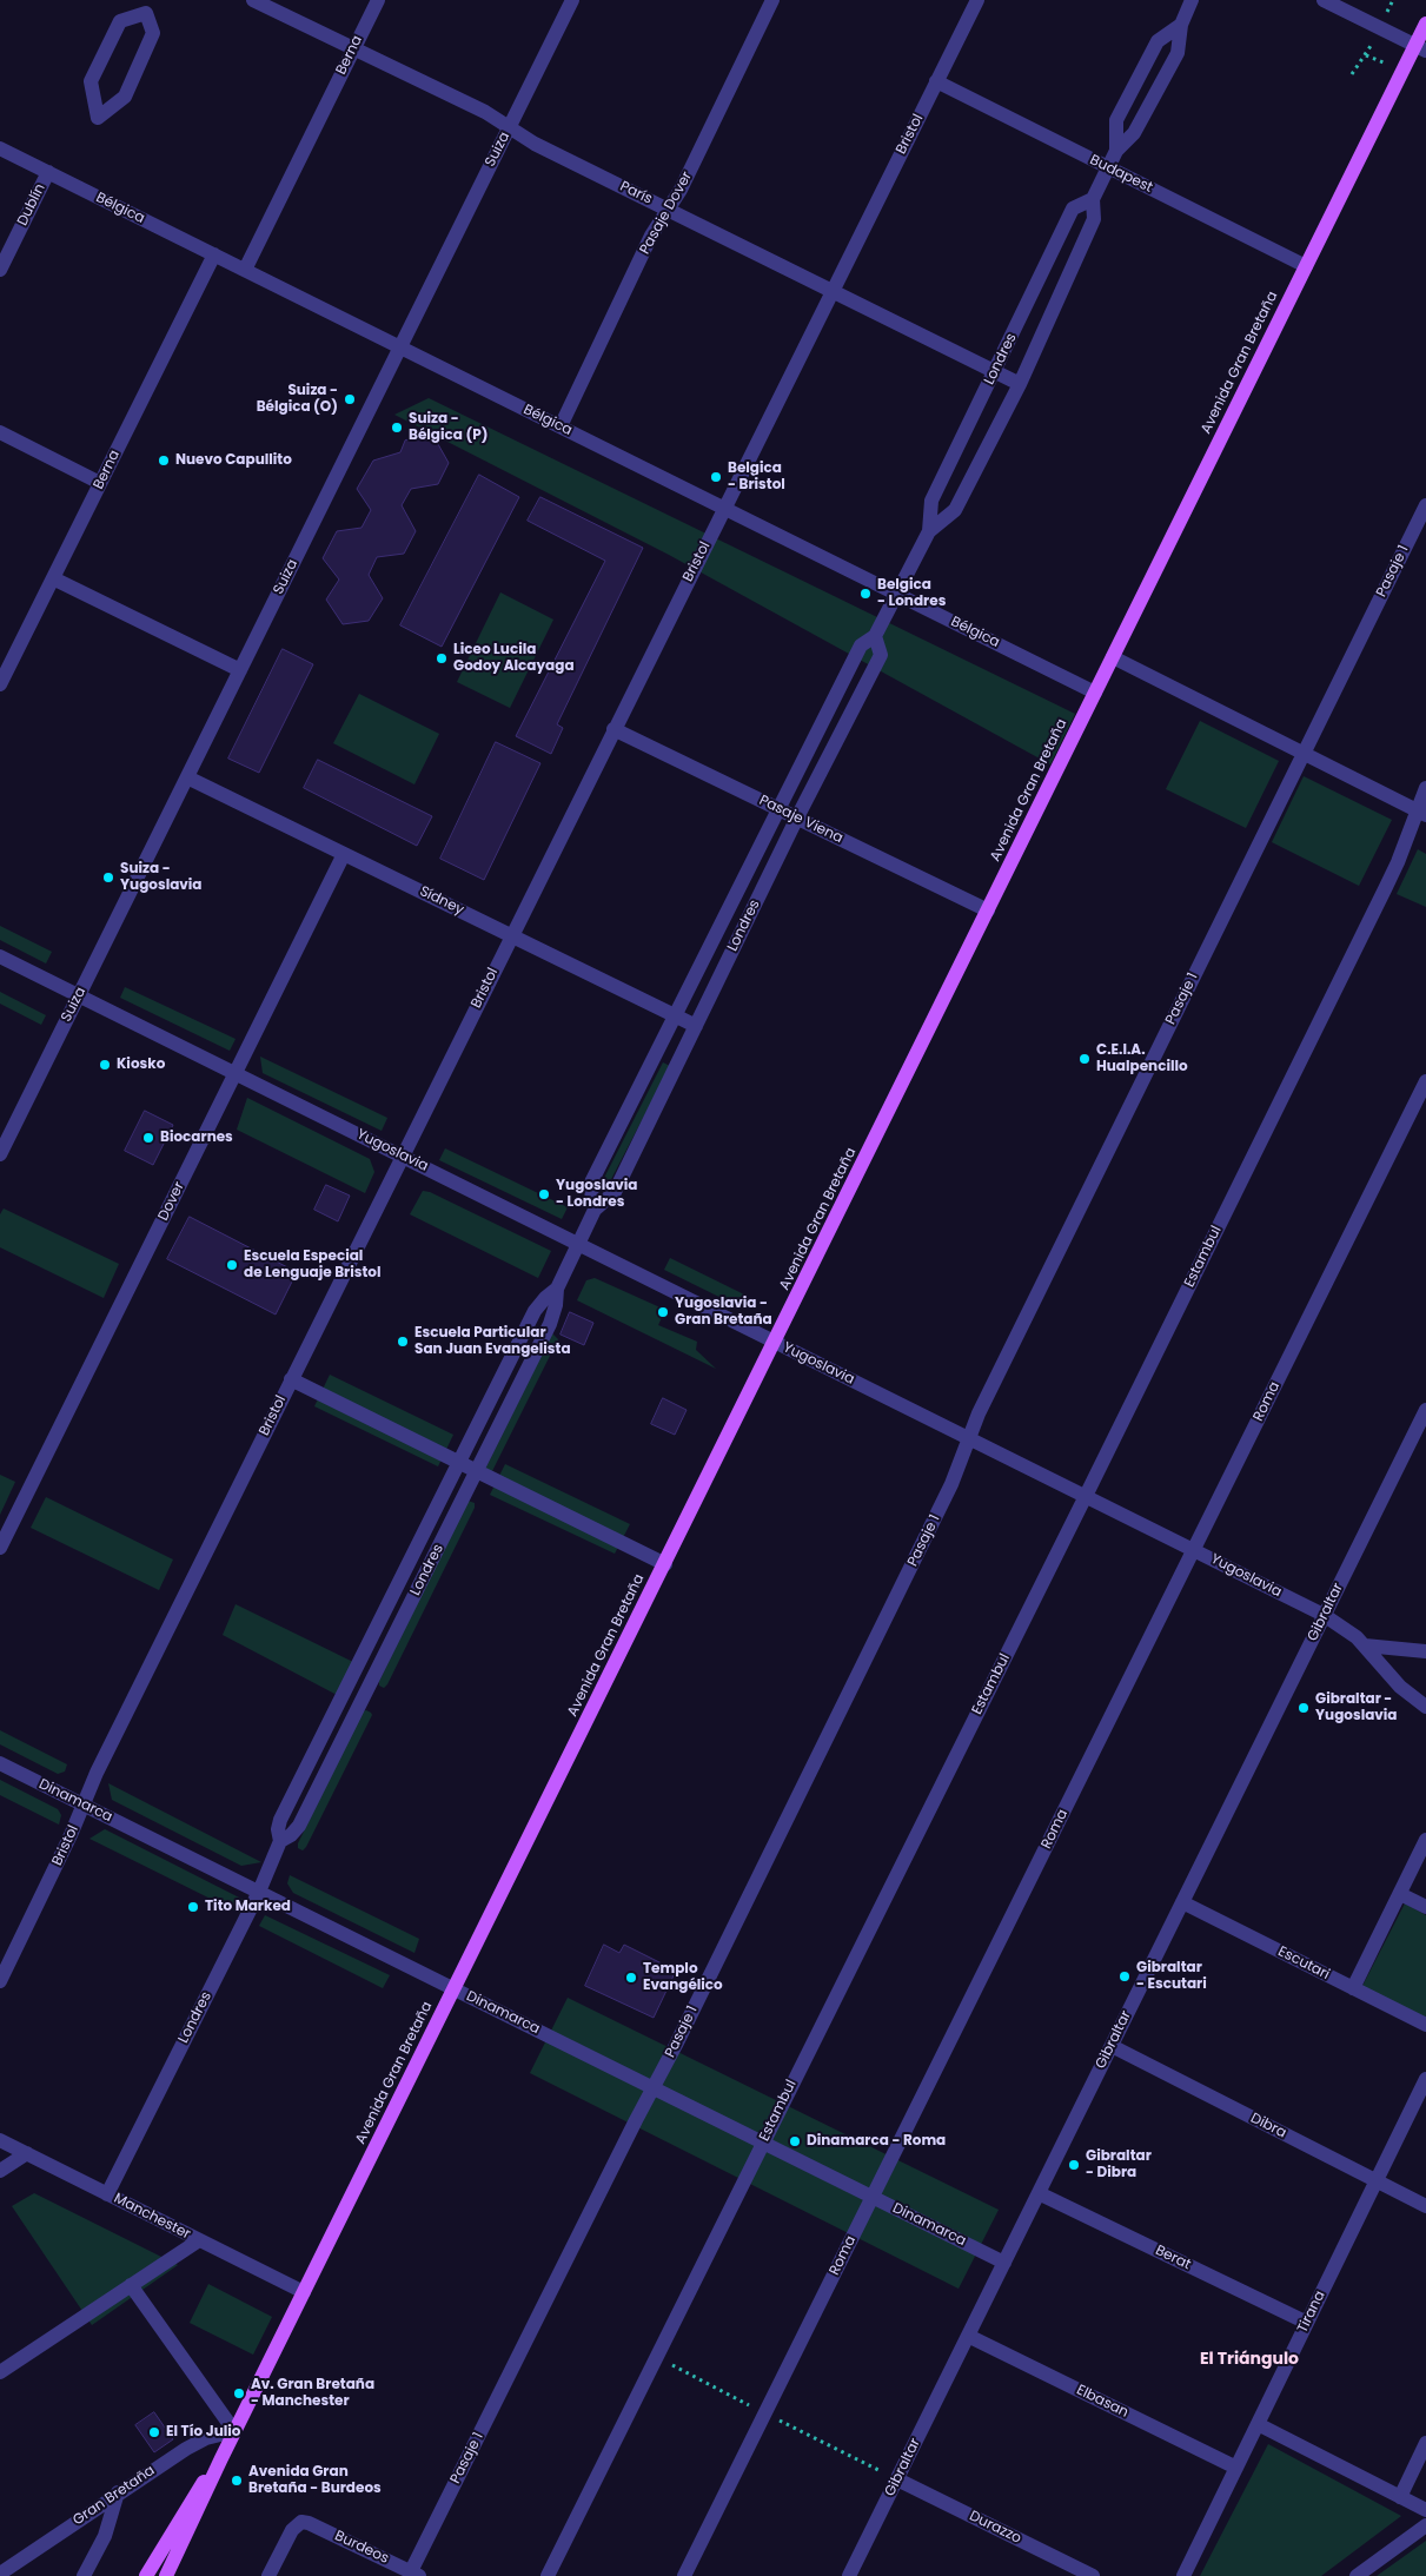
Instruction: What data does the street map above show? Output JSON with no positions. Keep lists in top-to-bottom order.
{
  "streets": {
    "main road": ["Avenida Gran Bretaña"],
    "street": [
      "Berna",
      "Bristol",
      "Suiza",
      "Budapest",
      "París",
      "Dublín",
      "Bélgica",
      "Pasaje Dover",
      "Londres",
      "Pasaje 1",
      "Pasaje Viena",
      "Sídney",
      "Yugoslavia",
      "Dover",
      "Estambul",
      "Roma",
      "Gibraltar",
      "Dinamarca",
      "Escutari",
      "Dibra",
      "Manchester",
      "Berat",
      "Tirana",
      "Elbasan",
      "Gran Bretaña",
      "Durazzo",
      "Burdeos"
    ]
  },
  "crossings": [
    ["Berna", "París"],
    ["Berna", "Bélgica"],
    ["Bristol", "Budapest"],
    ["Bristol", "París"],
    ["Bristol", "Bélgica"],
    ["Bristol", "Pasaje Viena"],
    ["Bristol", "Sídney"],
    ["Bristol", "Yugoslavia"],
    ["Bristol", "Dinamarca"],
    ["Suiza", "París"],
    ["Suiza", "Bélgica"],
    ["Suiza", "Sídney"],
    ["Suiza", "Yugoslavia"],
    ["Budapest", "Londres"],
    ["Budapest", "Avenida Gran Bretaña"],
    ["París", "Pasaje Dover"],
    ["París", "Londres"],
    ["Dublín", "Bélgica"],
    ["Bélgica", "Pasaje Dover"],
    ["Bélgica", "Londres"],
    ["Bélgica", "Avenida Gran Bretaña"],
    ["Londres", "Pasaje Viena"],
    ["Londres", "Sídney"],
    ["Londres", "Yugoslavia"],
    ["Londres", "Dinamarca"],
    ["Londres", "Manchester"],
    ["Avenida Gran Bretaña", "Pasaje Viena"],
    ["Avenida Gran Bretaña", "Yugoslavia"],
    ["Avenida Gran Bretaña", "Dinamarca"],
    ["Avenida Gran Bretaña", "Manchester"],
    ["Avenida Gran Bretaña", "Gran Bretaña"],
    ["Pasaje 1", "Yugoslavia"],
    ["Pasaje 1", "Dinamarca"],
    ["Pasaje 1", "Burdeos"],
    ["Sídney", "Dover"],
    ["Yugoslavia", "Dover"],
    ["Yugoslavia", "Estambul"],
    ["Yugoslavia", "Roma"],
    ["Yugoslavia", "Gibraltar"],
    ["Estambul", "Dinamarca"],
    ["Roma", "Dinamarca"],
    ["Gibraltar", "Dinamarca"],
    ["Gibraltar", "Escutari"],
    ["Gibraltar", "Dibra"],
    ["Gibraltar", "Berat"],
    ["Gibraltar", "Elbasan"],
    ["Gibraltar", "Durazzo"],
    ["Dibra", "Tirana"],
    ["Berat", "Tirana"],
    ["Tirana", "Elbasan"]
  ],
  "districts": ["El Triángulo"],
  "places": [
    "Suiza - Bélgica (O)",
    "Suiza - Bélgica (P)",
    "Nuevo Capullito",
    "Belgica - Bristol",
    "Belgica - Londres",
    "Liceo Lucila Godoy Alcayaga",
    "Suiza - Yugoslavia",
    "C.E.I.A. Hualpencillo",
    "Kiosko",
    "Biocarnes",
    "Yugoslavia - Londres",
    "Escuela Especial de Lenguaje Bristol",
    "Yugoslavia - Gran Bretaña",
    "Escuela Particular San Juan Evangelista",
    "Gibraltar - Yugoslavia",
    "Tito Marked",
    "Gibraltar - Escutari",
    "Templo Evangélico",
    "Dinamarca - Roma",
    "Gibraltar - Dibra",
    "Av. Gran Bretaña - Manchester",
    "El Tío Julio",
    "Avenida Gran Bretaña - Burdeos"
  ]
}
